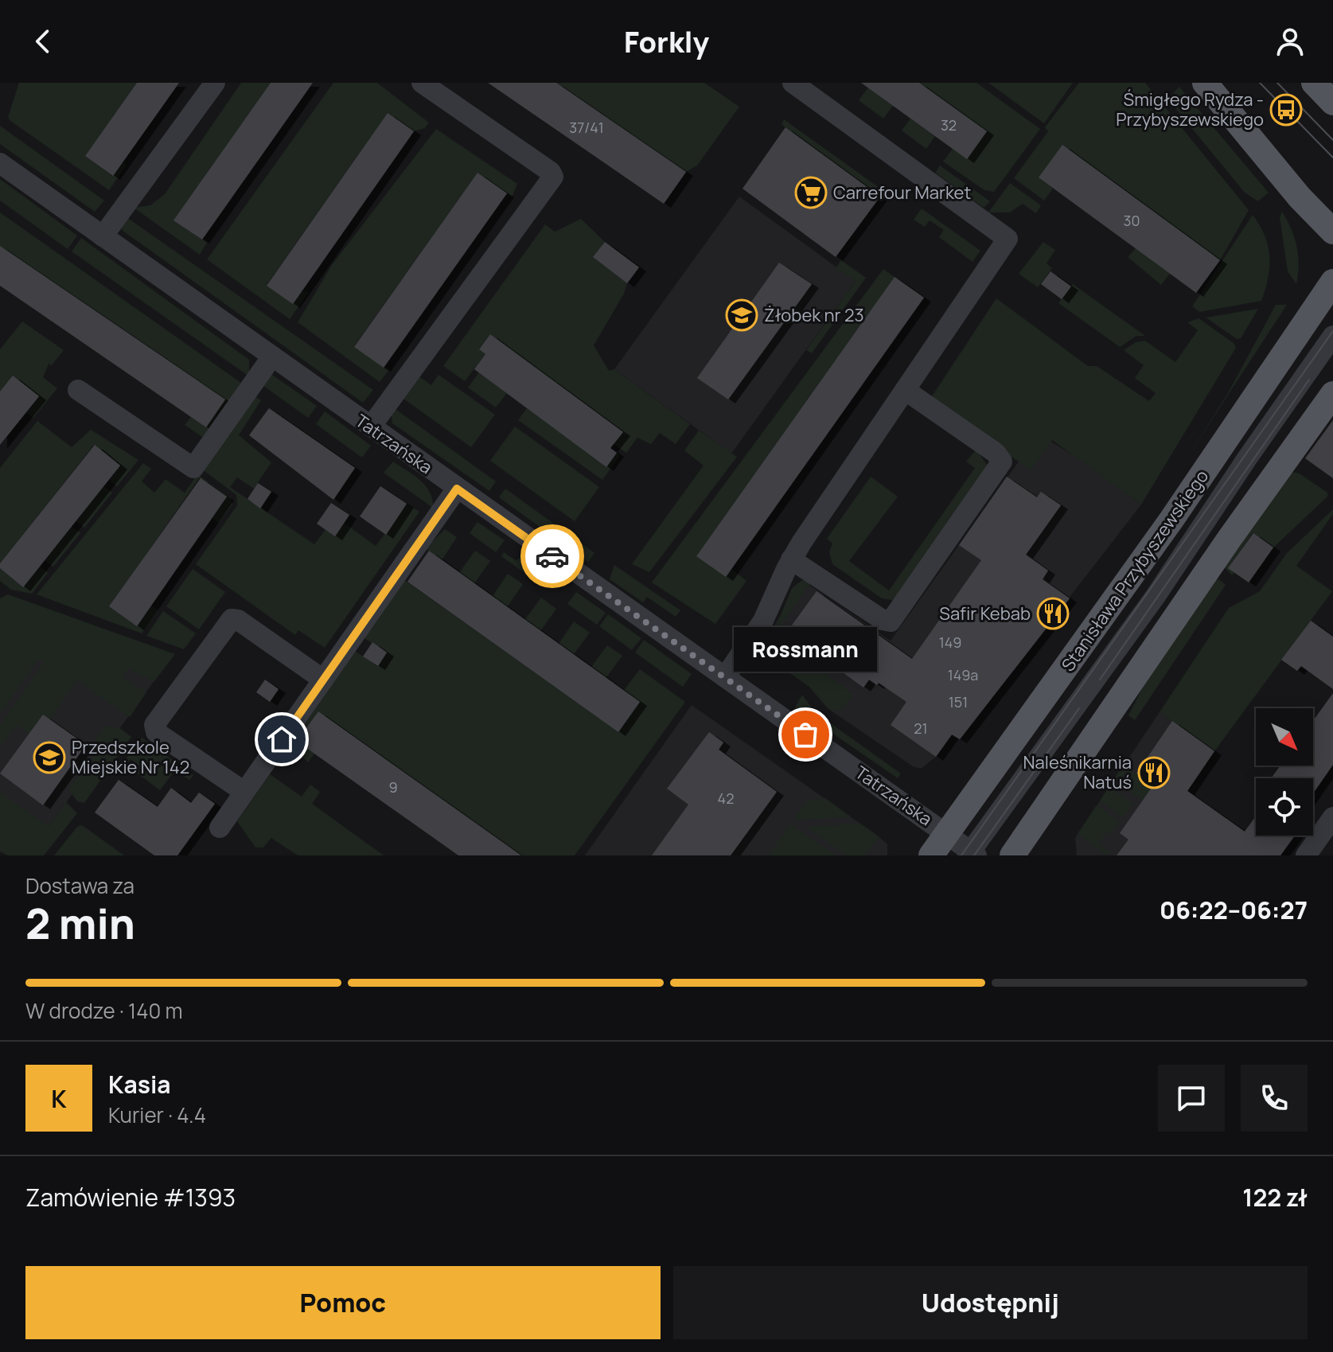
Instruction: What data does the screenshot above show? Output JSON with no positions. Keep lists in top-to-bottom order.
{
  "streets": {
    "main road": ["Stanisława Przybyszewskiego"],
    "street": ["Tatrzańska"]
  },
  "crossings": [
    ["Tatrzańska", "Stanisława Przybyszewskiego"]
  ],
  "places": {
    "bus stop": ["Śmigłego Rydza - Przybyszewskiego"],
    "supermarket": ["Carrefour Market"],
    "school or university": ["Żłobek nr 23", "Przedszkole Miejskie Nr 142"],
    "restaurant": ["Safir Kebab", "Naleśnikarnia Natuś"],
    "other": ["Rossmann"]
  },
  "house_numbers": [
    "32",
    "37/41",
    "30",
    "149",
    "149a",
    "151",
    "21",
    "9",
    "42"
  ],
  "north": "bottom right",
  "page": {
    "header": "Forkly",
    "bubble": "Rossmann",
    "heading": ["2 min", "Dostawa za", "06:22–06:27"],
    "panel": [
      "Kasia",
      "Kurier · 4.4",
      "Zamówienie #1393",
      "122 zł"
    ],
    "bar": "W drodze · 140 m",
    "round": "K",
    "buttons": ["Pomoc", "Udostępnij"]
  }
}
